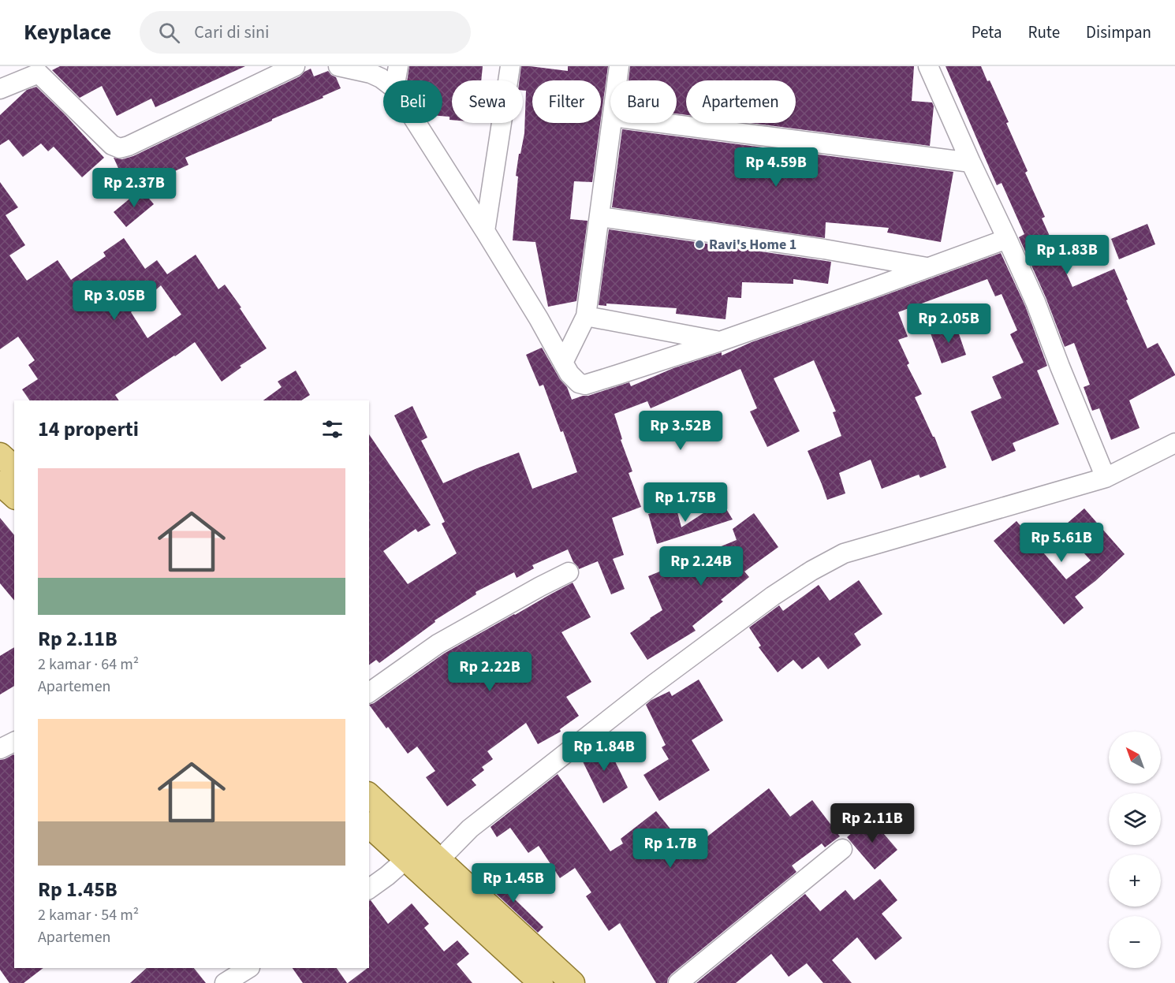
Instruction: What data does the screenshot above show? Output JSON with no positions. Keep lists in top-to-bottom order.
{
  "places": ["Ravi's Home 1"],
  "north": "top left",
  "page": {
    "header": "Keyplace",
    "search": "Cari di sini",
    "nav": ["Peta", "Rute", "Disimpan"],
    "chip": [
      "Beli",
      "Sewa",
      "Filter",
      "Baru",
      "Apartemen"
    ],
    "price": [
      "Rp 4.59B",
      "Rp 2.37B",
      "Rp 1.83B",
      "Rp 3.05B",
      "Rp 2.05B",
      "Rp 3.52B",
      "Rp 1.75B",
      "Rp 5.61B",
      "Rp 2.24B",
      "Rp 2.22B",
      "Rp 1.84B",
      "Rp 2.11B",
      "Rp 1.7B",
      "Rp 1.45B"
    ],
    "heading": "14 properti",
    "list": [
      {
        "name": "Rp 2.11B",
        "note": "2 kamar · 64 m² · Apartemen"
      },
      {
        "name": "Rp 1.45B",
        "note": "2 kamar · 54 m² · Apartemen"
      }
    ],
    "map_buttons": ["+", "−"]
  }
}
